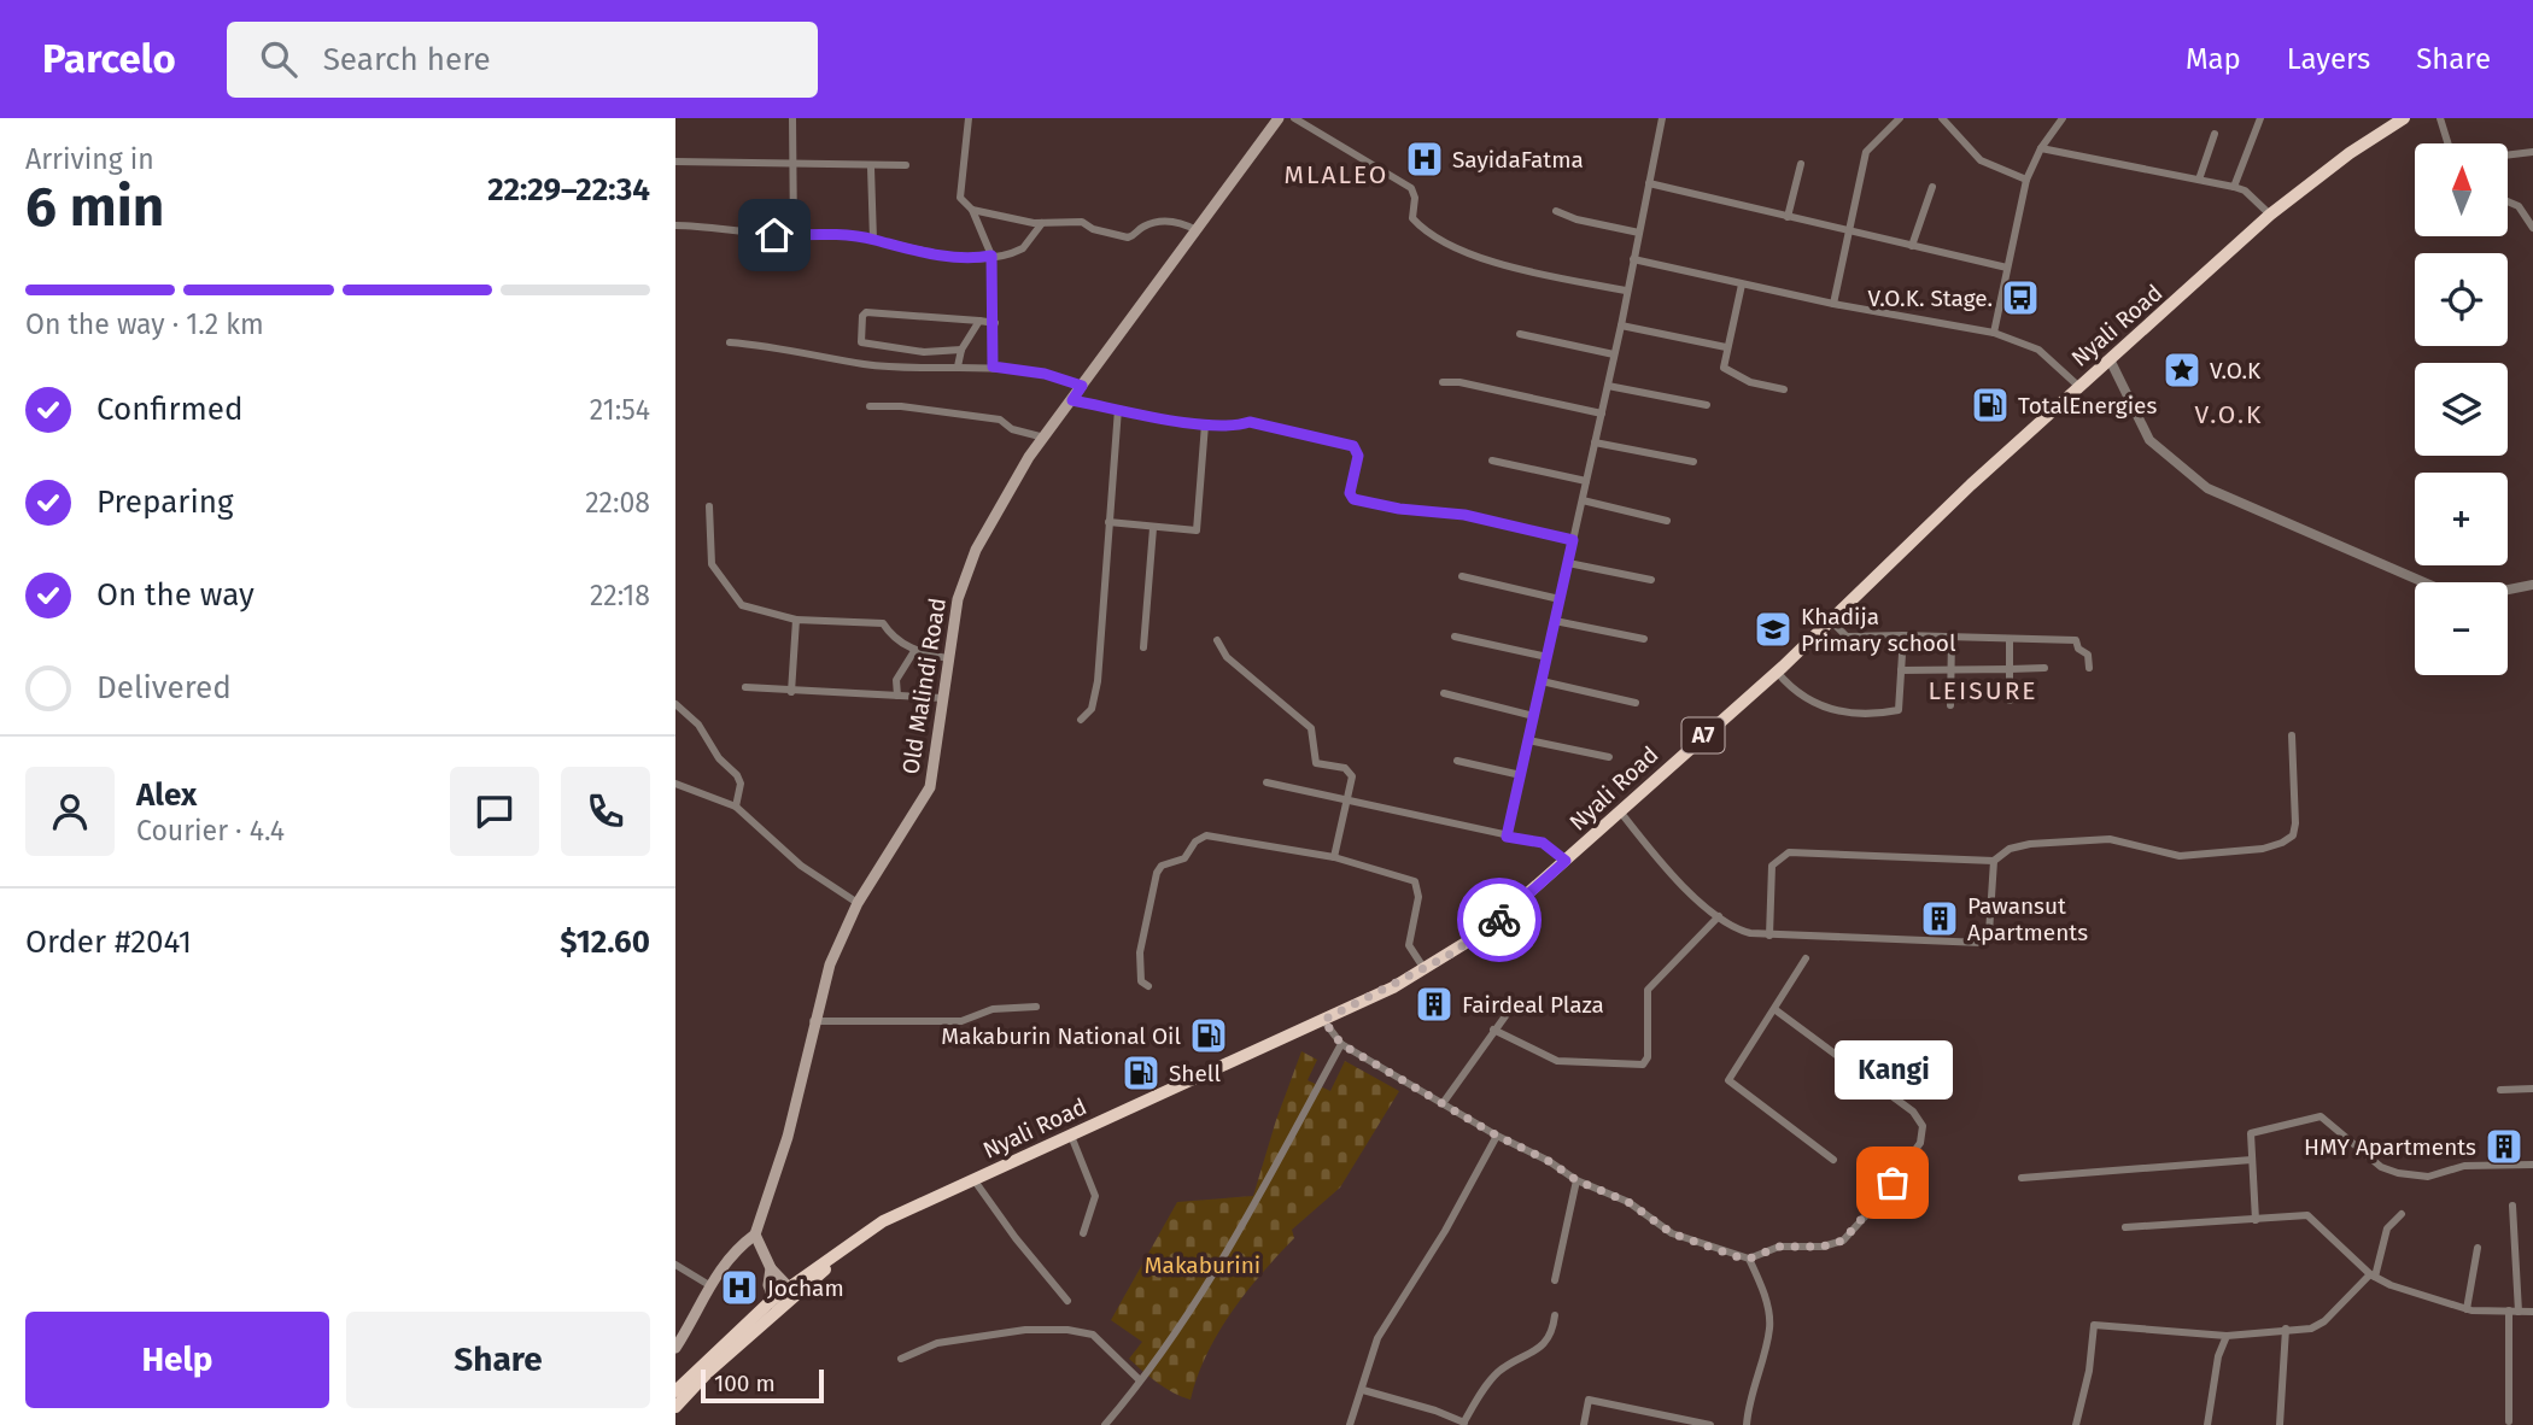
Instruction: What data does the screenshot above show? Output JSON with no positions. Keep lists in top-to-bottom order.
{
  "streets": {
    "highway": ["Nyali Road", "A7"],
    "main road": ["Old Malindi Road"]
  },
  "districts": ["MLALEO", "V.O.K", "LEISURE"],
  "parks": ["Makaburini"],
  "places": {
    "hospital": ["SayidaFatma", "Jocham"],
    "bus stop": ["V.O.K. Stage."],
    "place": ["V.O.K"],
    "fuel station": ["TotalEnergies", "Makaburin National Oil", "Shell"],
    "school or university": ["Khadija Primary school"],
    "building": ["Pawansut Apartments", "Fairdeal Plaza", "HMY Apartments"],
    "other": ["Kangi"]
  },
  "scale_bar": "100 m",
  "north": "top",
  "page": {
    "header": "Parcelo",
    "search": "Search here",
    "nav": ["Map", "Layers", "Share"],
    "heading": ["6 min", "Arriving in", "22:29–22:34"],
    "panel": [
      "Alex",
      "Courier · 4.4",
      "Order #2041",
      "$12.60"
    ],
    "map_buttons": ["+", "−"],
    "bar": "On the way · 1.2 km",
    "list": [
      ["Confirmed", "21:54"],
      ["Preparing", "22:08"],
      ["On the way", "22:18"],
      "Delivered"
    ],
    "bubble": "Kangi",
    "buttons": ["Help", "Share"],
    "scale": "100 m"
  }
}
